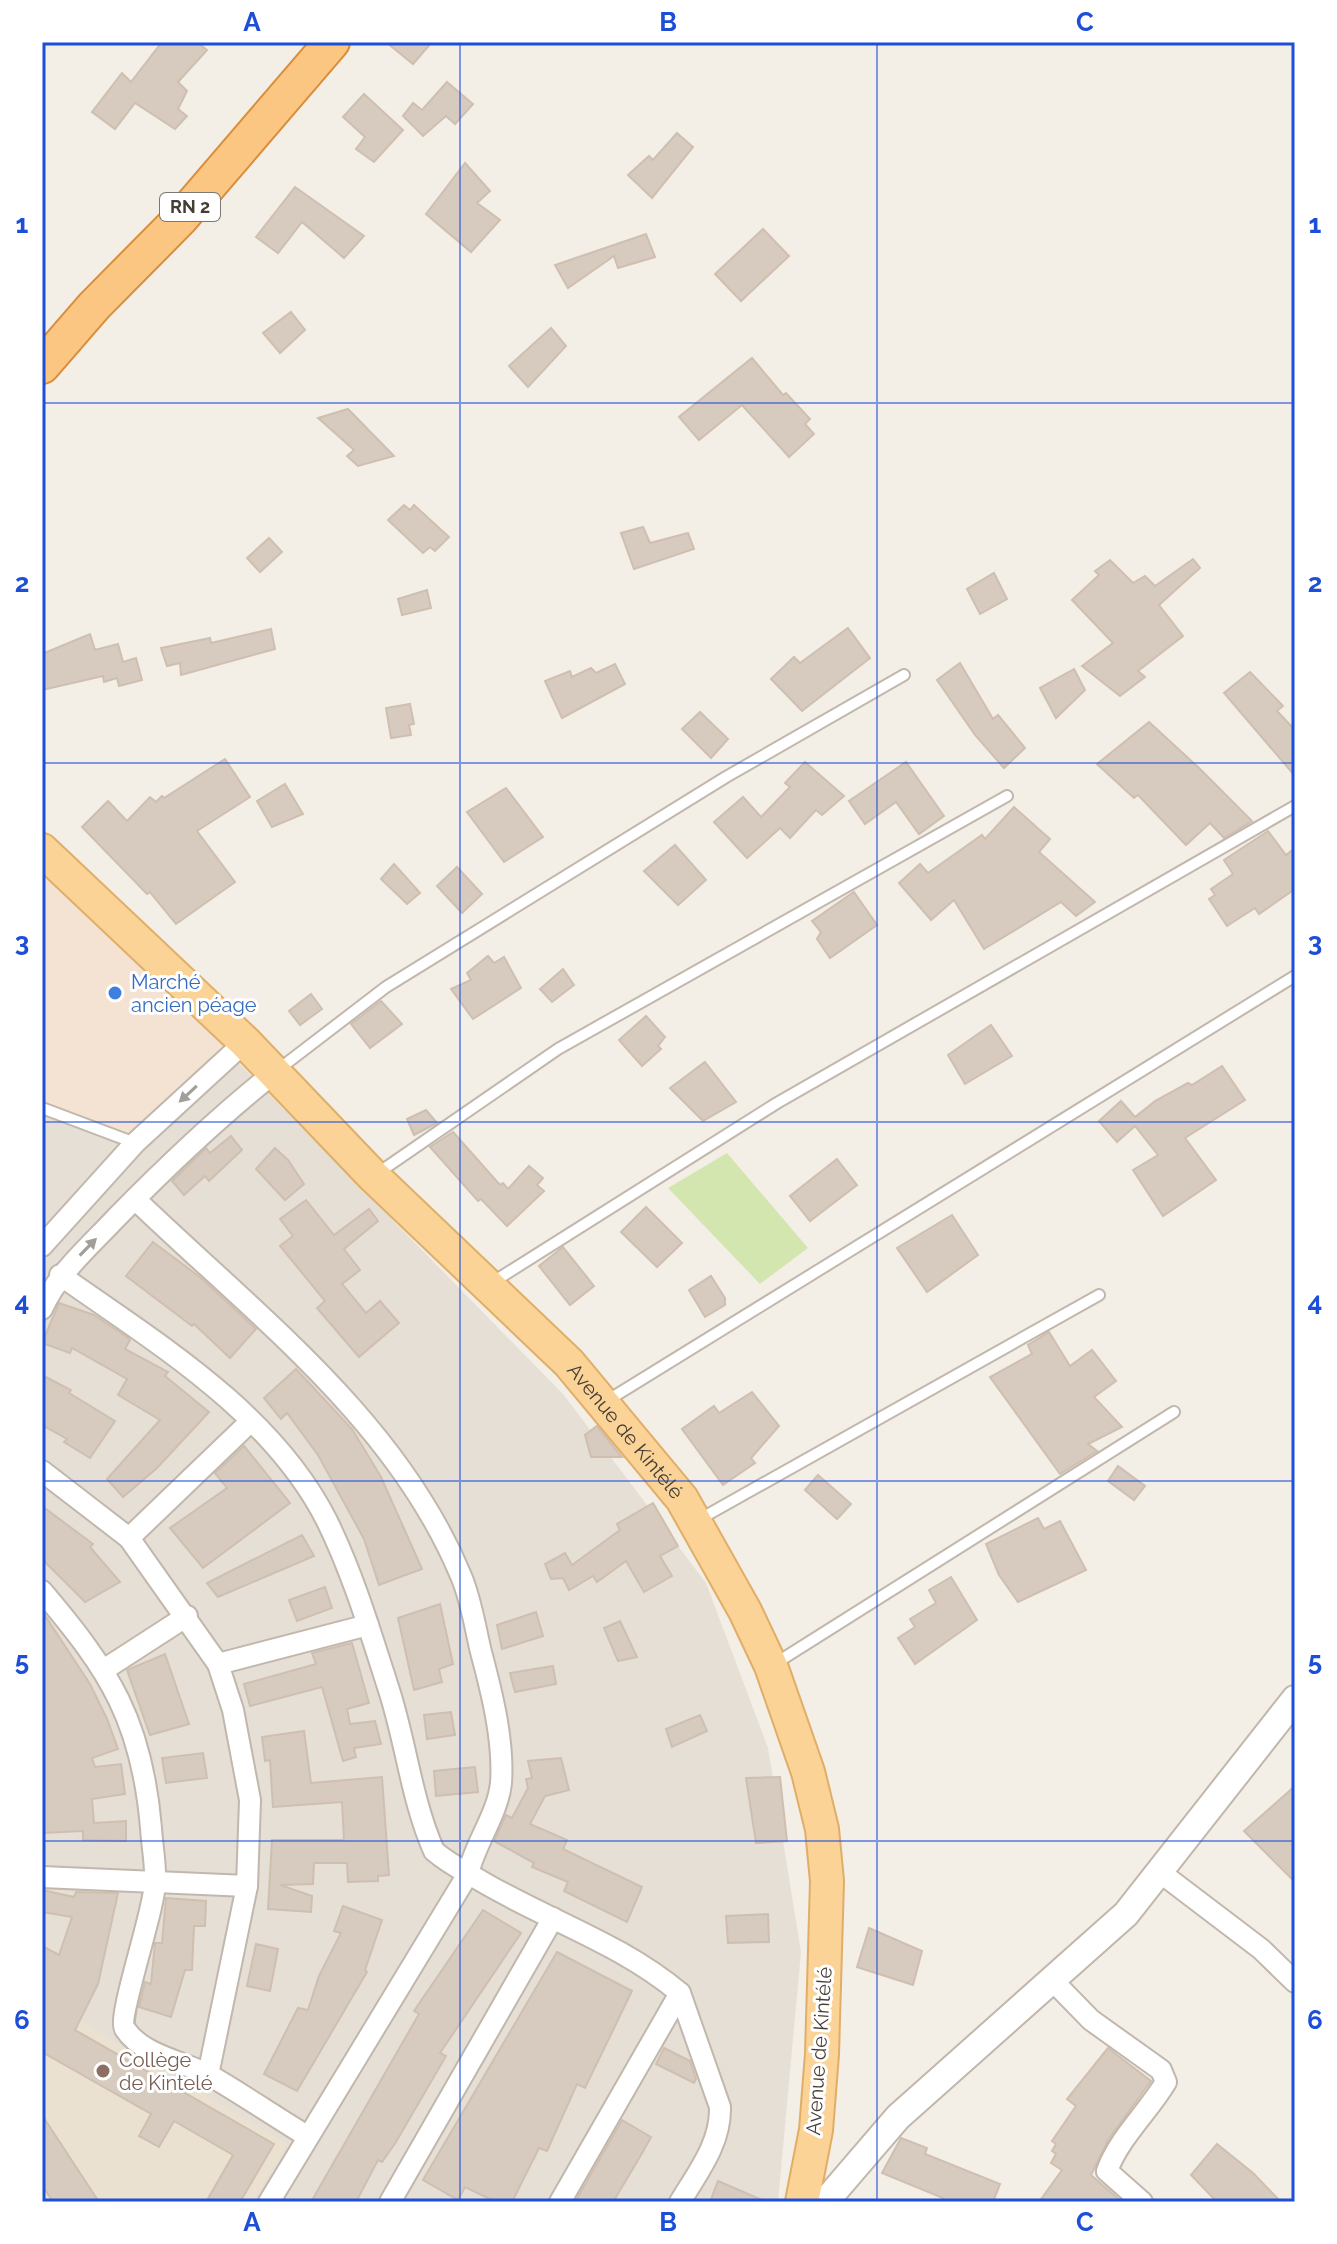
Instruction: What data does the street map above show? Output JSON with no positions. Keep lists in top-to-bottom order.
{
  "streets": {
    "highway": ["RN 2"],
    "main road": ["Avenue de Kintélé"]
  },
  "places": ["Marché ancien péage", "Collège de Kintelé"],
  "grid": {
    "columns": ["A", "B", "C"],
    "rows": [
      "1",
      "2",
      "3",
      "4",
      "5",
      "6"
    ]
  }
}
